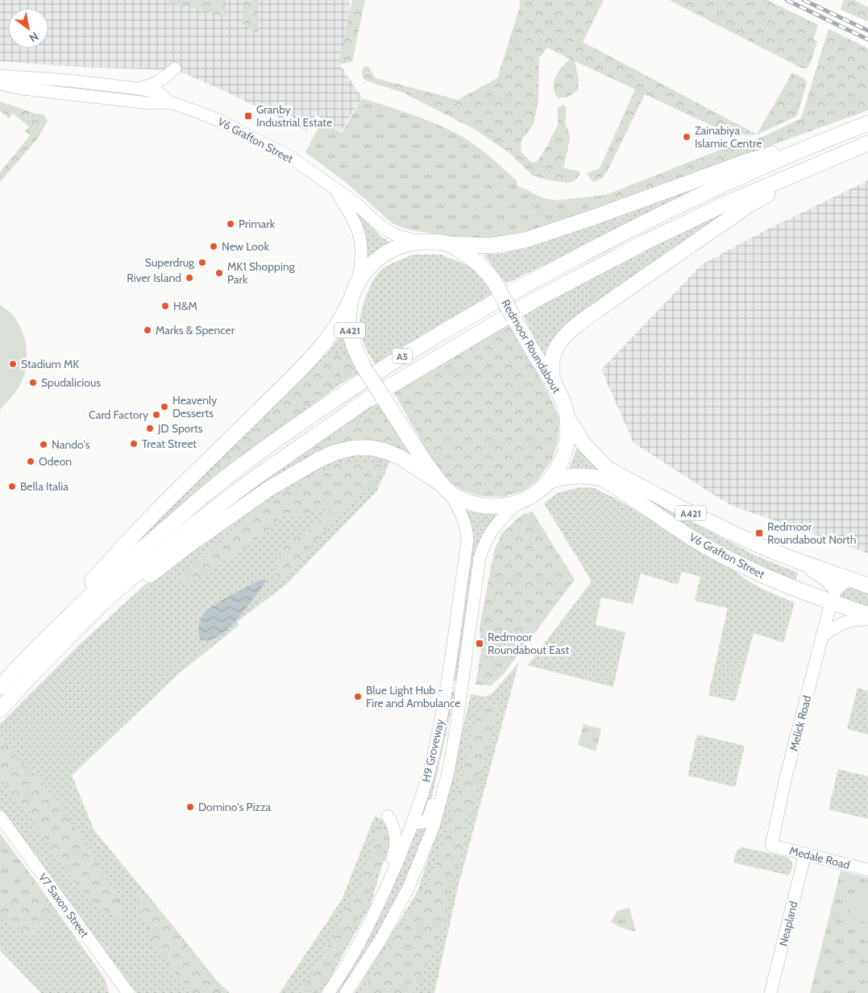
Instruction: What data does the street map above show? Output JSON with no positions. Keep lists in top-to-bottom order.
{
  "streets": {
    "highway": [
      "V6 Grafton Street",
      "A421",
      "Redmoor Roundabout",
      "A5"
    ],
    "street": [
      "Melick Road",
      "H9 Groveway",
      "Medale Road",
      "V7 Saxon Street",
      "Neapland"
    ]
  },
  "crossings": [
    ["V6 Grafton Street", "Redmoor Roundabout"],
    ["V6 Grafton Street", "Melick Road"],
    ["Redmoor Roundabout", "H9 Groveway"],
    ["Melick Road", "Medale Road"],
    ["Medale Road", "Neapland"]
  ],
  "places": {
    "transit": ["Granby Industrial Estate", "Redmoor Roundabout North", "Redmoor Roundabout East"],
    "other": [
      "Zainabiya Islamic Centre",
      "Primark",
      "New Look",
      "Superdrug",
      "MK1 Shopping Park",
      "River Island",
      "H&M",
      "Marks & Spencer",
      "Stadium MK",
      "Spudalicious",
      "Heavenly Desserts",
      "Card Factory",
      "JD Sports",
      "Treat Street",
      "Nando's",
      "Odeon",
      "Bella Italia",
      "Blue Light Hub - Fire and Ambulance",
      "Domino's Pizza"
    ]
  },
  "north": "bottom right"
}
